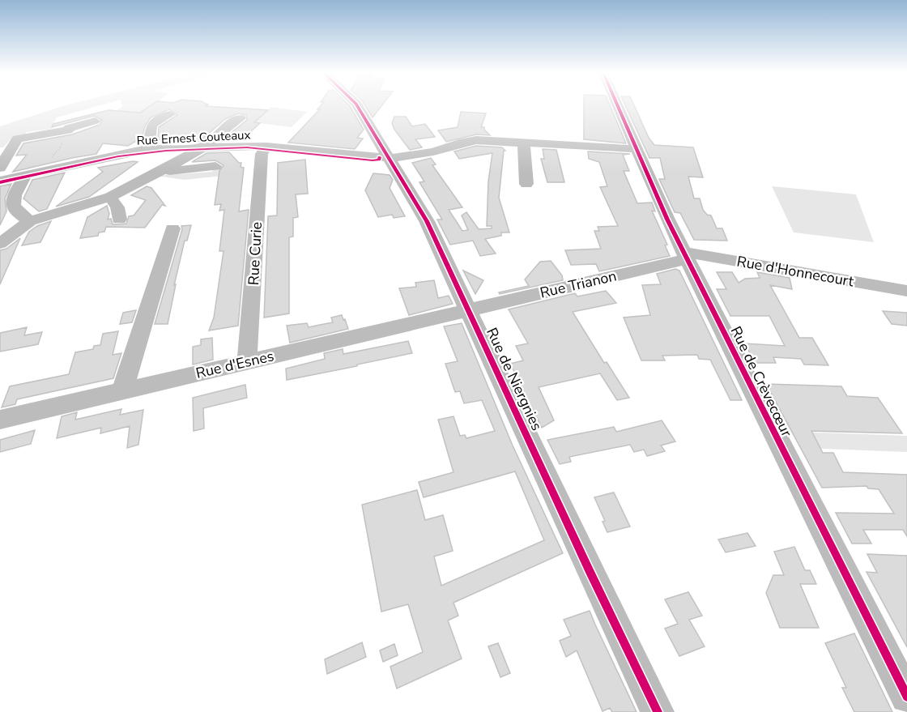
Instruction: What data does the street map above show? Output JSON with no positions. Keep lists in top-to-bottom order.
{
  "streets": {
    "street": [
      "Rue Ernest Couteaux",
      "Rue Curie",
      "Rue d'Honnecourt",
      "Rue Trianon",
      "Rue d'Esnes",
      "Rue de Niergnies",
      "Rue de Crèvecœur"
    ]
  },
  "crossings": [
    ["Rue Ernest Couteaux", "Rue Curie"],
    ["Rue Ernest Couteaux", "Rue de Niergnies"],
    ["Rue Ernest Couteaux", "Rue de Crèvecœur"],
    ["Rue Curie", "Rue d'Esnes"],
    ["Rue d'Honnecourt", "Rue Trianon"],
    ["Rue d'Honnecourt", "Rue de Crèvecœur"],
    ["Rue Trianon", "Rue d'Esnes"],
    ["Rue Trianon", "Rue de Niergnies"],
    ["Rue Trianon", "Rue de Crèvecœur"],
    ["Rue d'Esnes", "Rue de Niergnies"]
  ]
}
